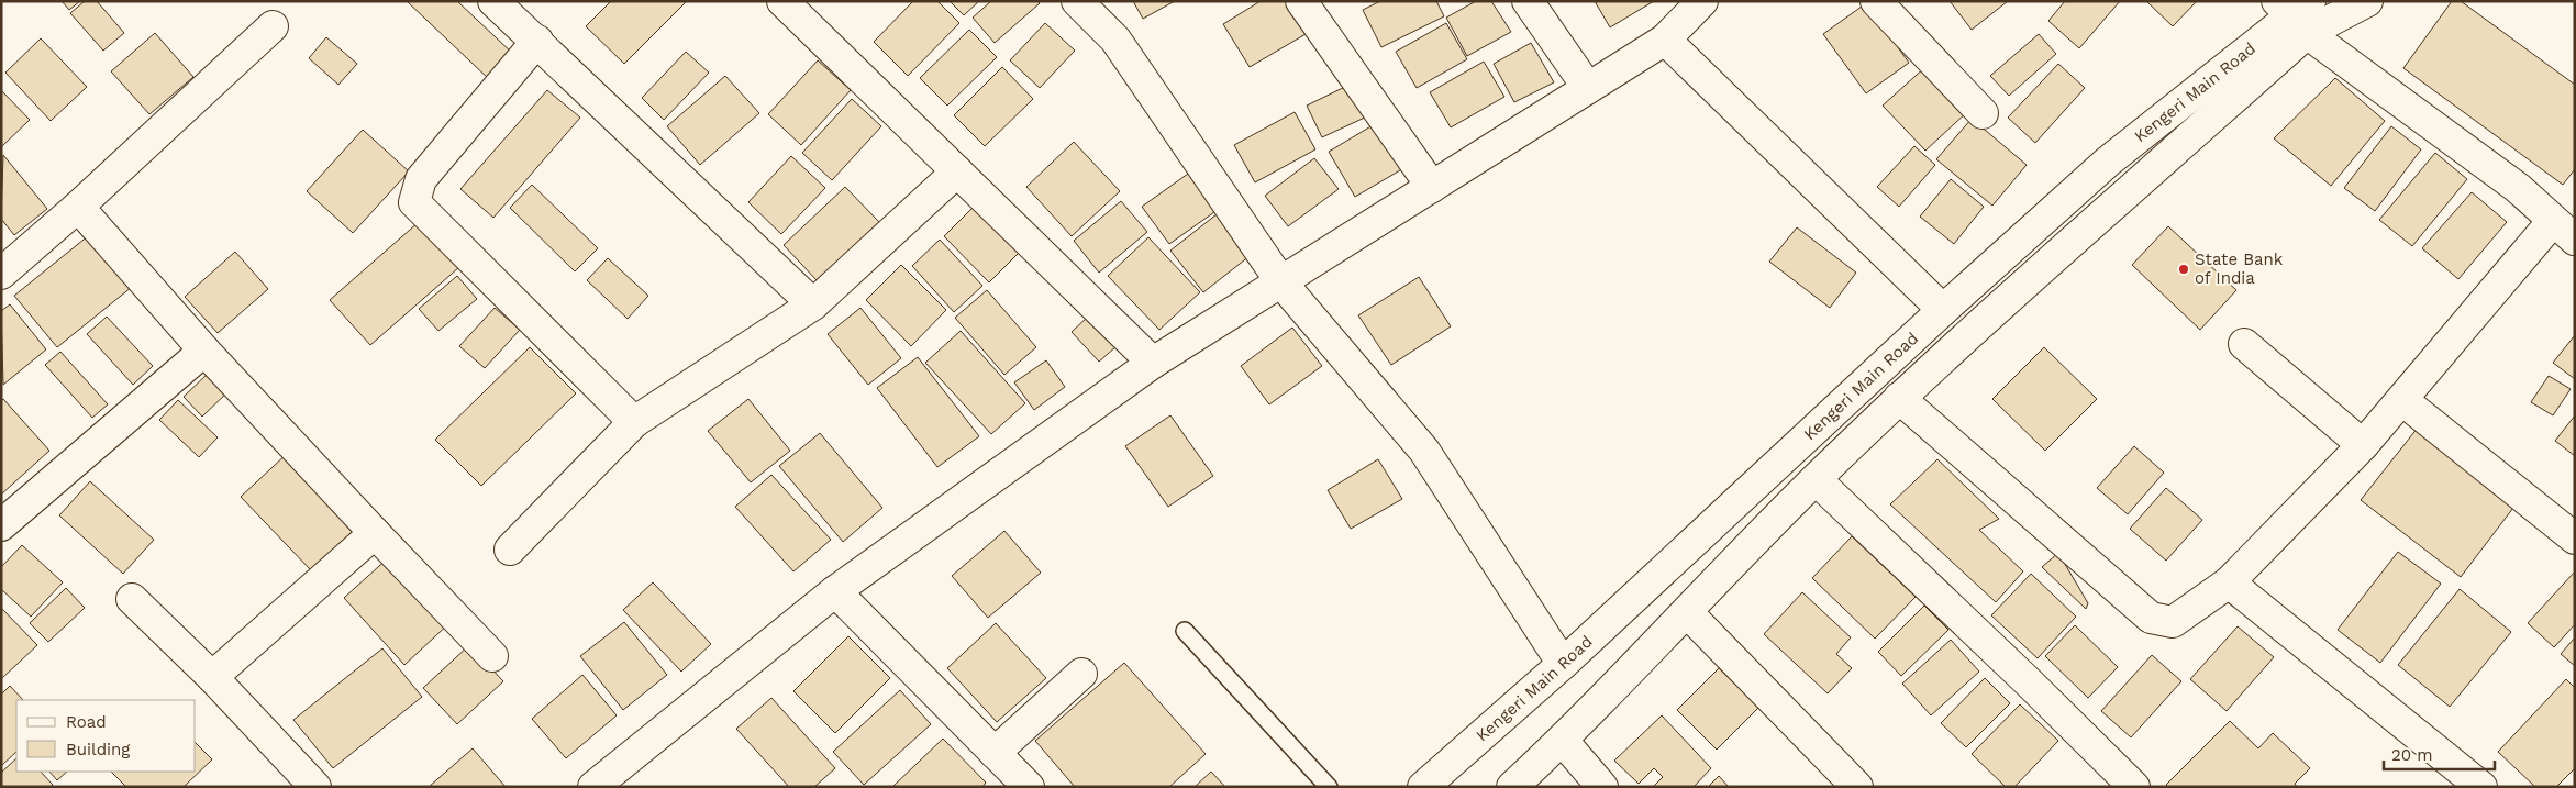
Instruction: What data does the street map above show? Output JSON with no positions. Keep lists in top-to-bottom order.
{
  "streets": {
    "street": ["Kengeri Main Road"]
  },
  "places": ["State Bank of India"],
  "legend": ["Road", "Building"],
  "scale_bar": "20 m"
}
